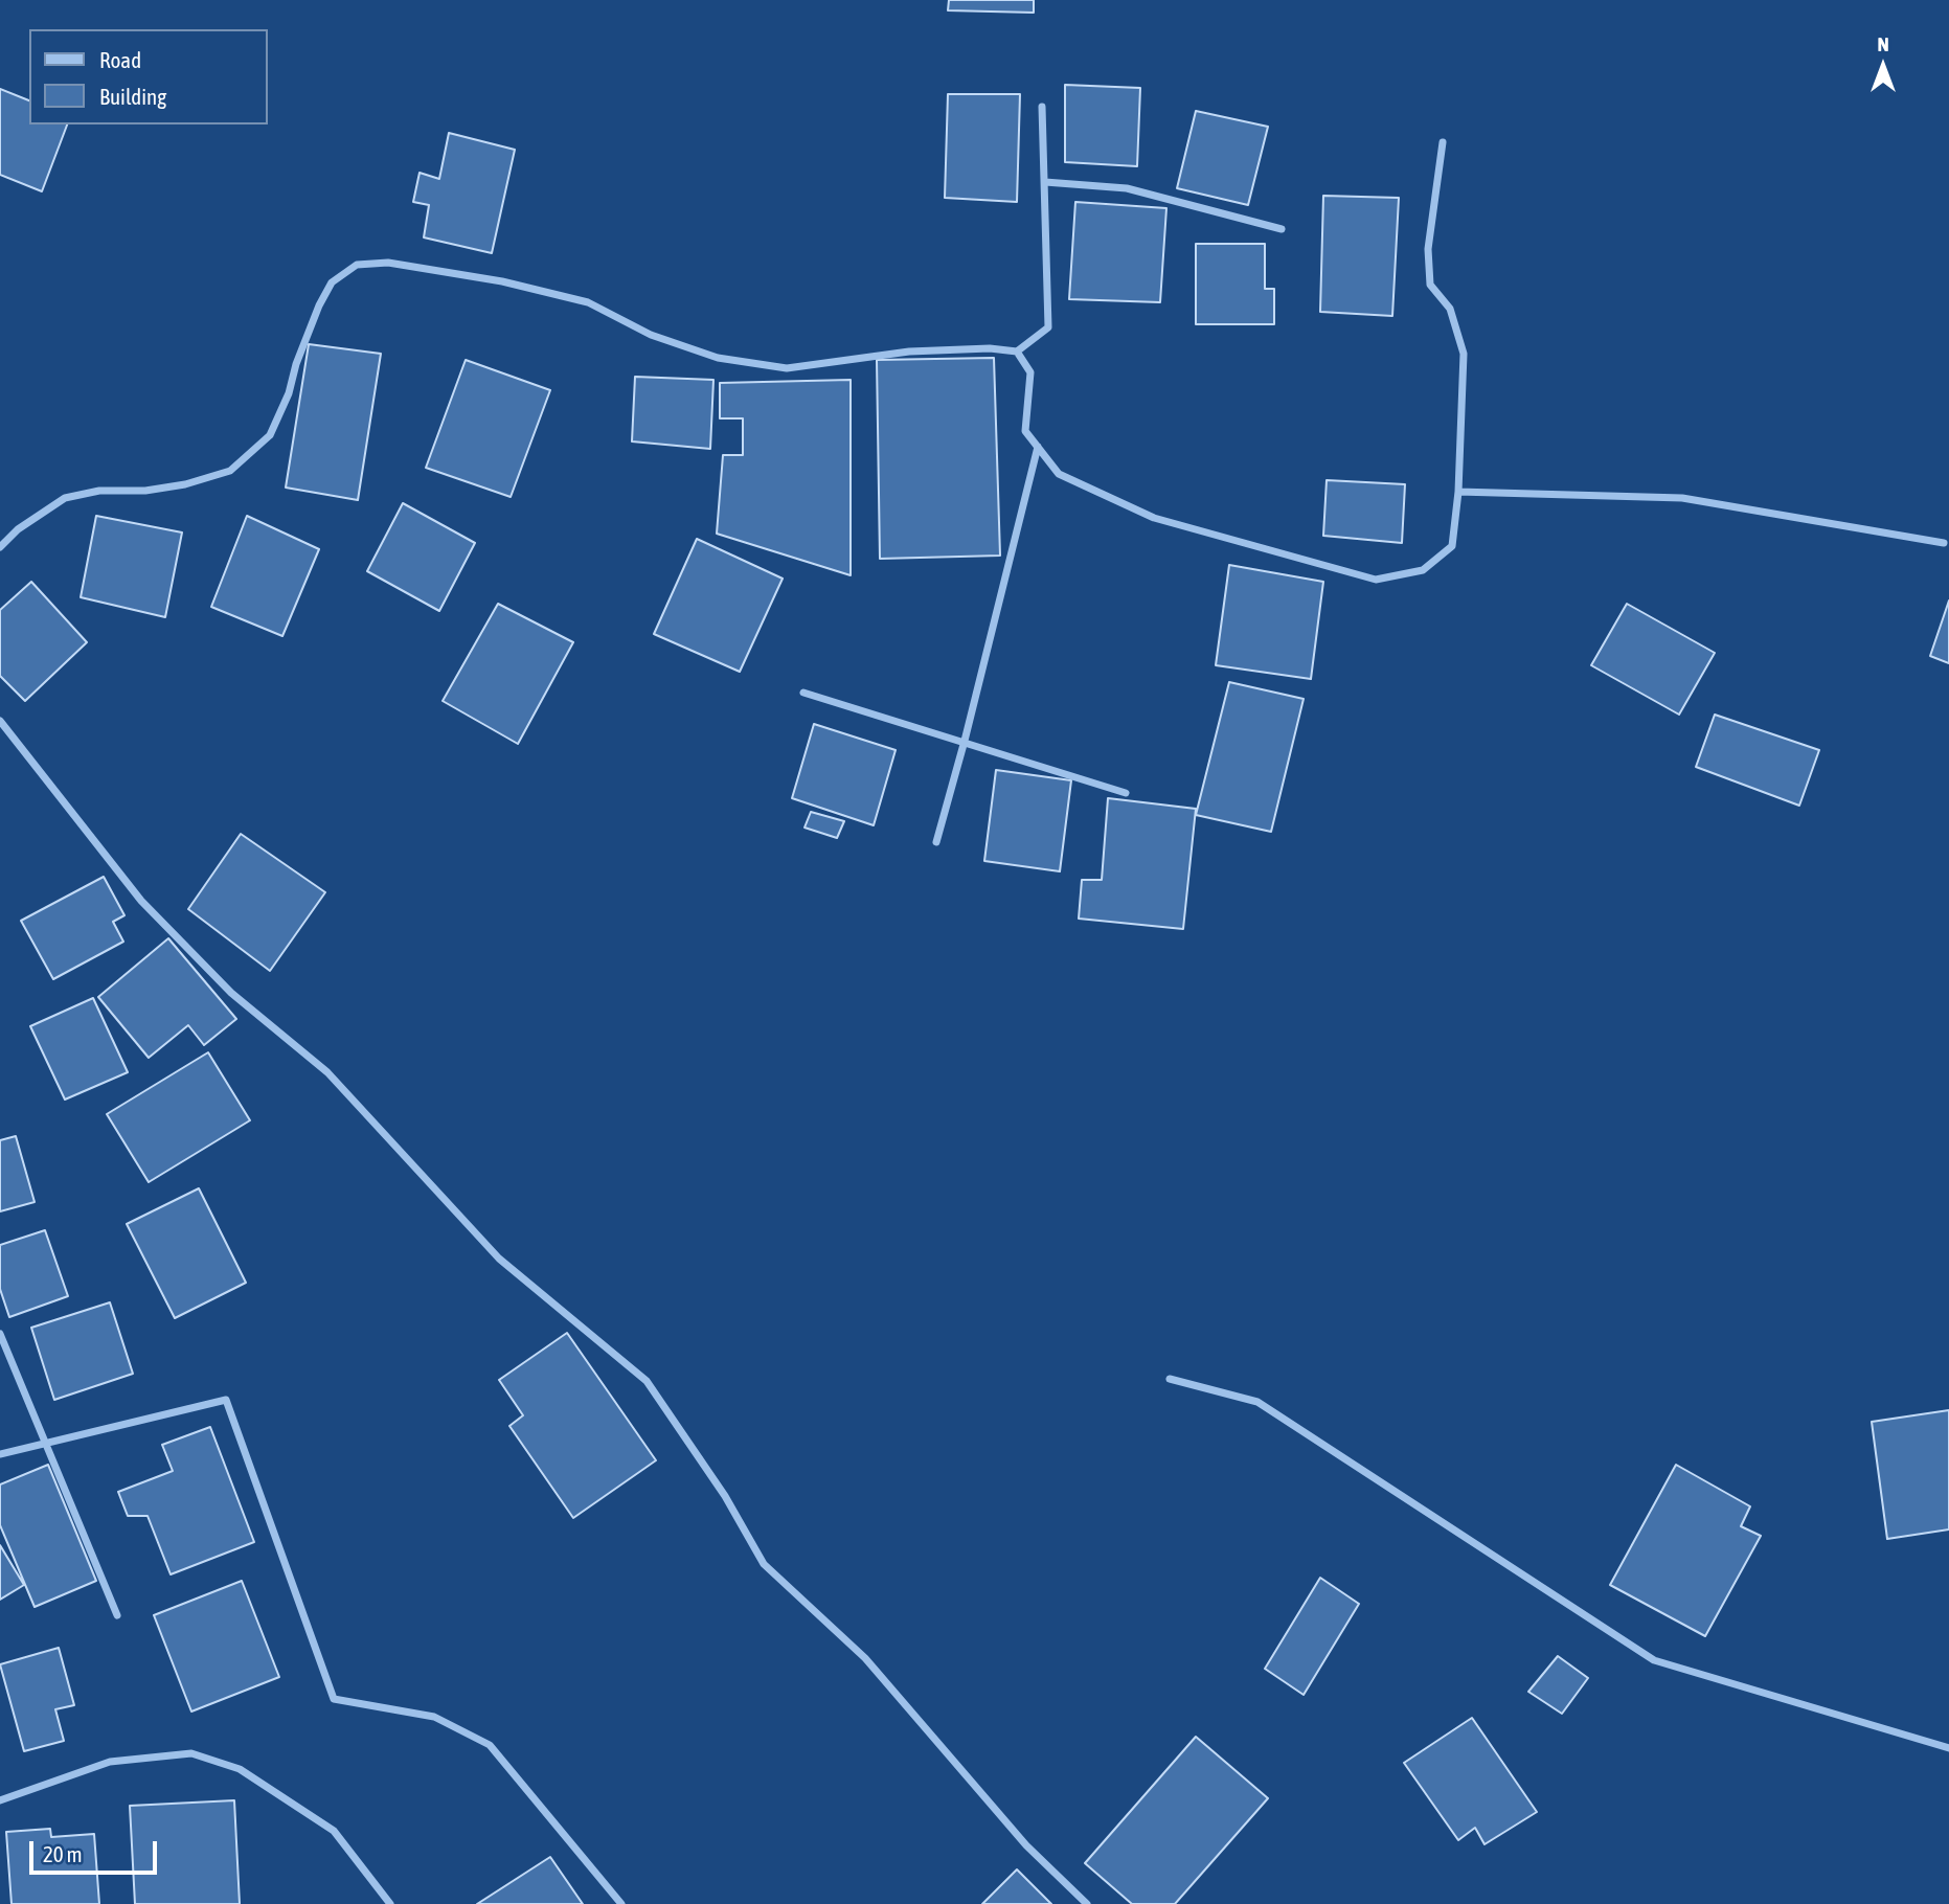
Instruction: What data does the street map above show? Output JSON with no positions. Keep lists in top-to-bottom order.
{
  "legend": ["Road", "Building"],
  "scale_bar": "20 m",
  "north": "top"
}
